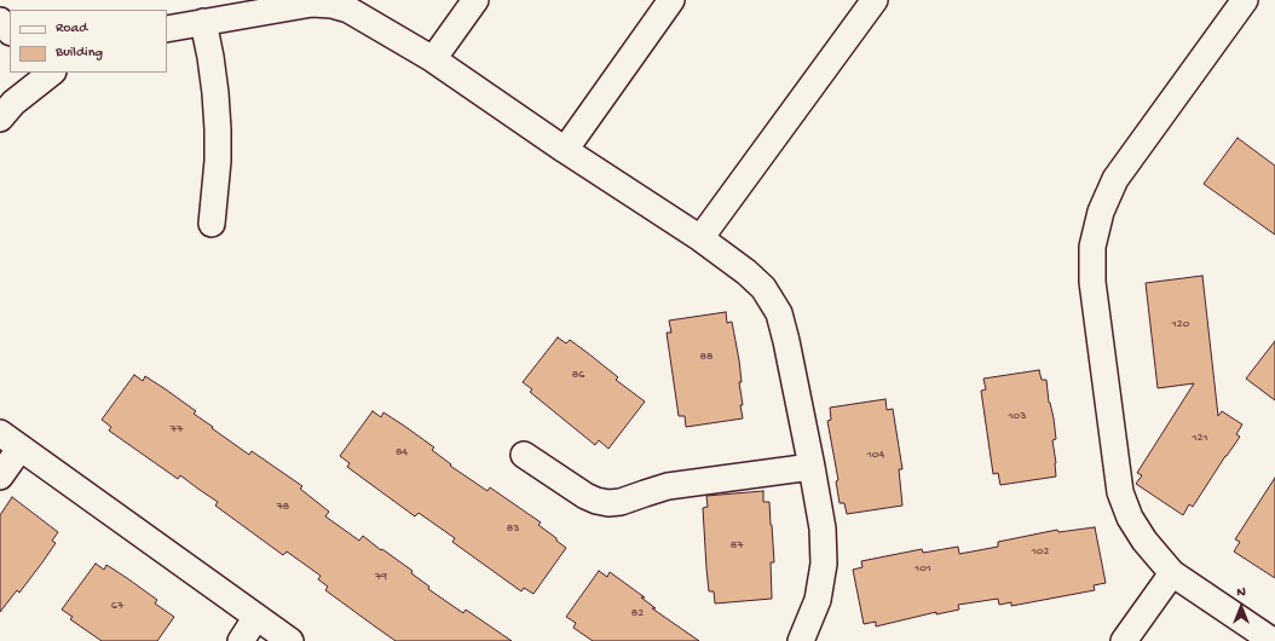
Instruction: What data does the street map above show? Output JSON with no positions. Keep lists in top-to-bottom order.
{
  "house_numbers": [
    "120",
    "88",
    "86",
    "103",
    "77",
    "121",
    "84",
    "104",
    "78",
    "83",
    "87",
    "102",
    "101",
    "79",
    "67",
    "82"
  ],
  "legend": ["Road", "Building"],
  "north": "top"
}
